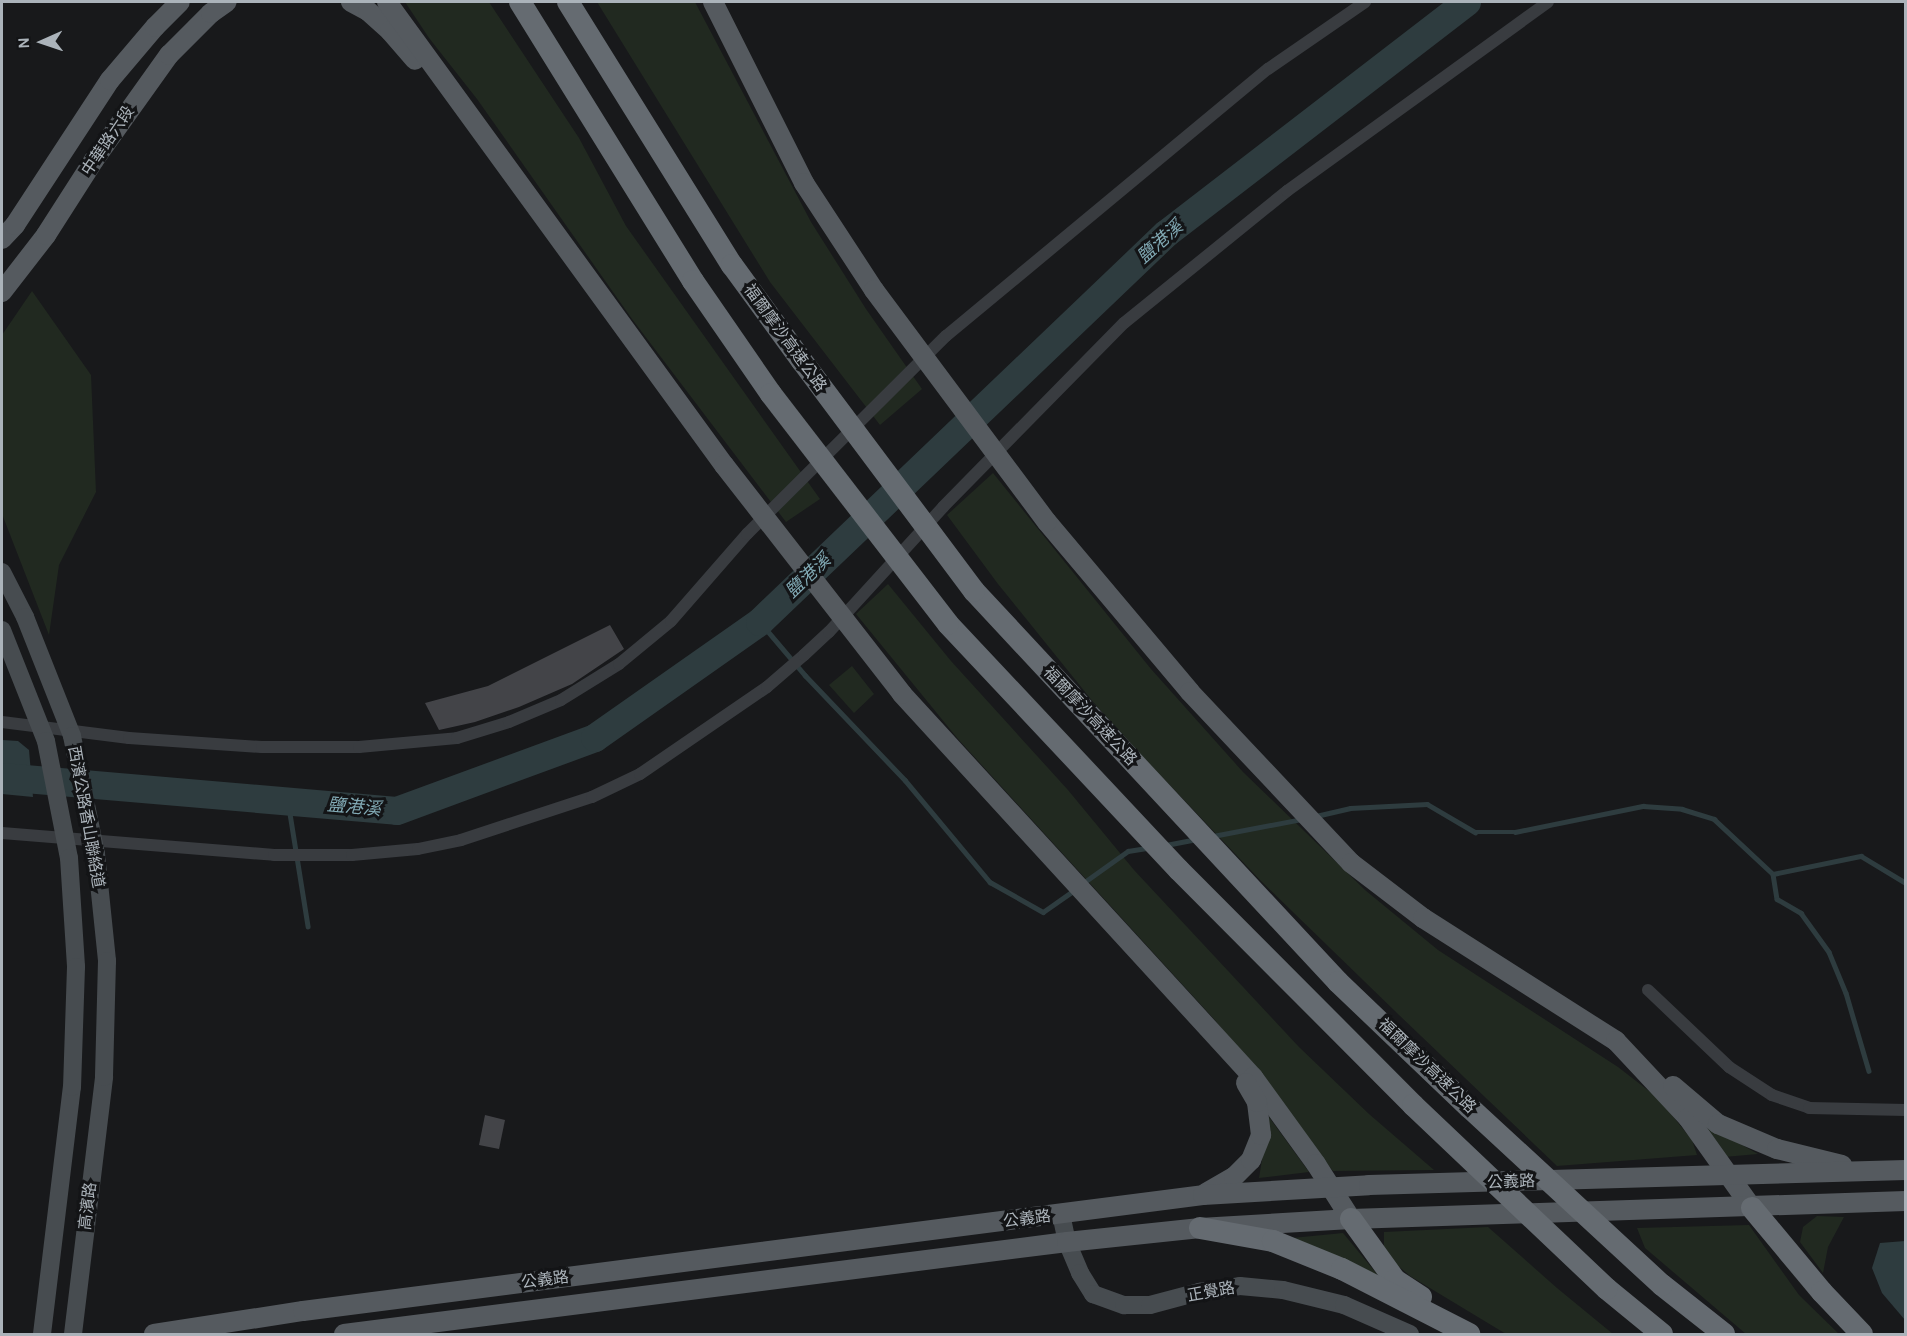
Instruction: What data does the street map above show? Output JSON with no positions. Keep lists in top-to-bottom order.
{
  "streets": {
    "highway": ["福爾摩沙高速公路"],
    "main road": ["中華路六段", "公義路"],
    "street": ["西濱公路香山聯絡道", "高濱路", "正覺路"]
  },
  "crossings": [
    ["西濱公路香山聯絡道", "高濱路"],
    ["公義路", "正覺路"]
  ],
  "water": ["鹽港溪"],
  "north": "left"
}
